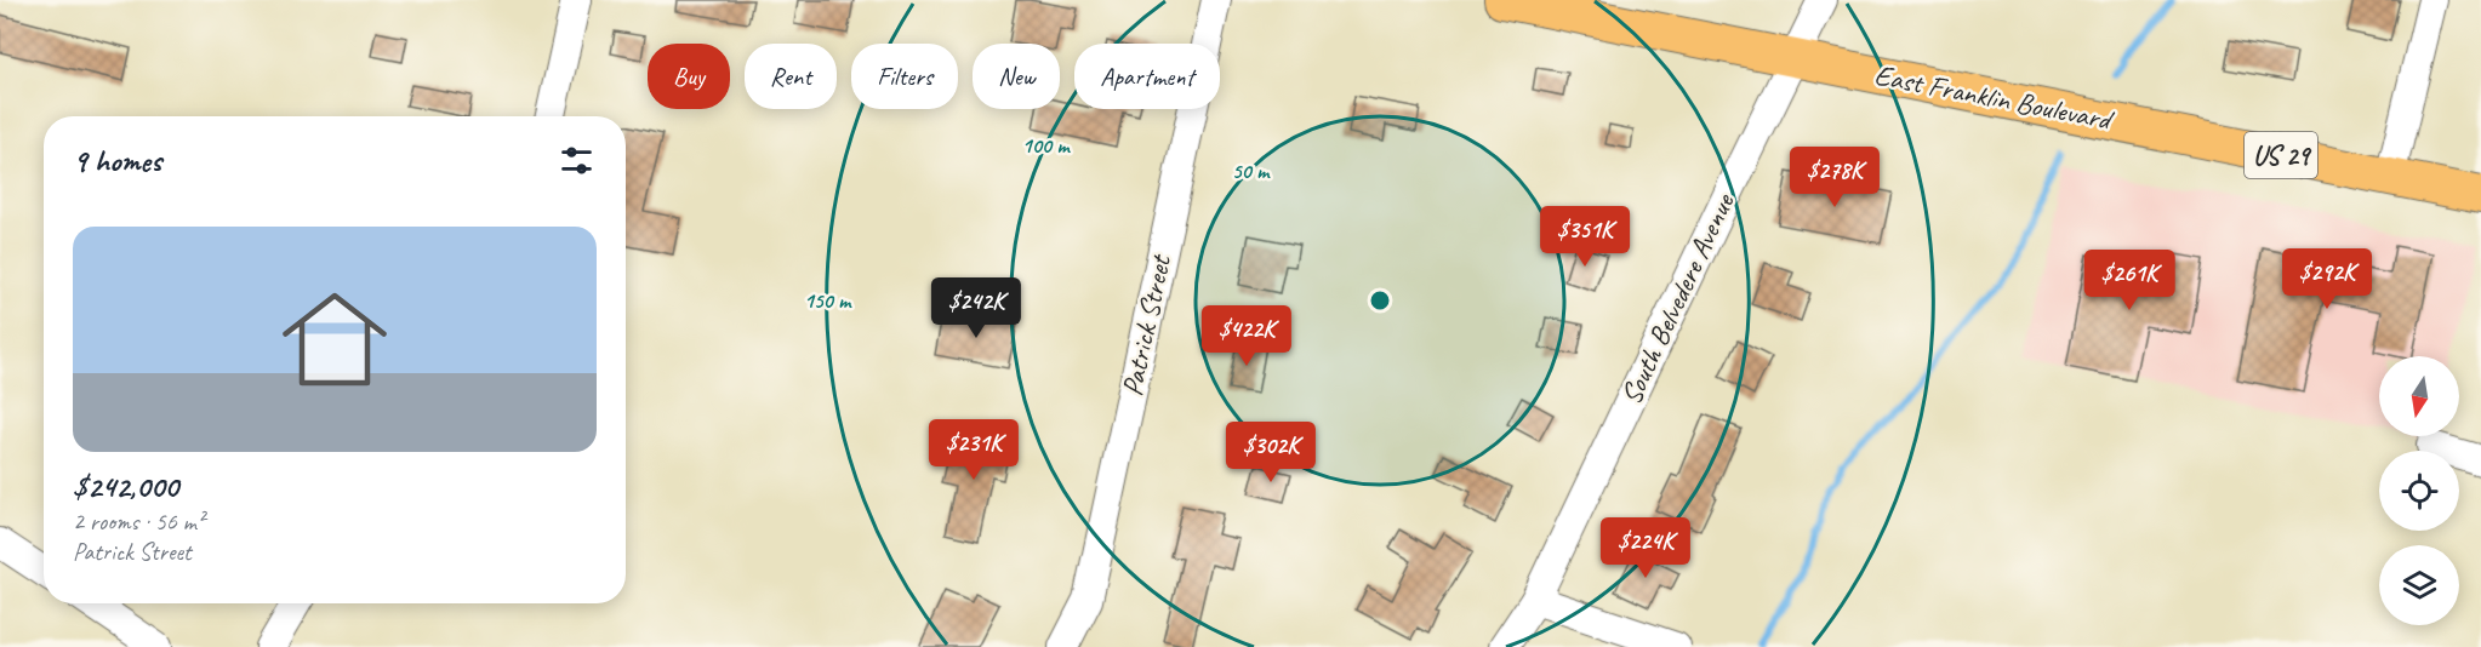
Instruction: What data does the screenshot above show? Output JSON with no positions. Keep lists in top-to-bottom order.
{
  "streets": {
    "main road": ["East Franklin Boulevard", "US 29"],
    "street": ["South Belvedere Avenue", "Patrick Street"]
  },
  "crossings": [
    ["East Franklin Boulevard", "South Belvedere Avenue"]
  ],
  "north": "bottom",
  "page": {
    "chip": [
      "Buy",
      "Rent",
      "Filters",
      "New",
      "Apartment"
    ],
    "heading": "9 homes",
    "price": [
      "$278K",
      "$351K",
      "$292K",
      "$261K",
      "$242K",
      "$422K",
      "$231K",
      "$302K",
      "$224K"
    ],
    "list": [
      {
        "name": "$242,000",
        "note": "2 rooms · 56 m² · Patrick Street"
      }
    ]
  },
  "rings": ["100 m", "50 m", "150 m"]
}
